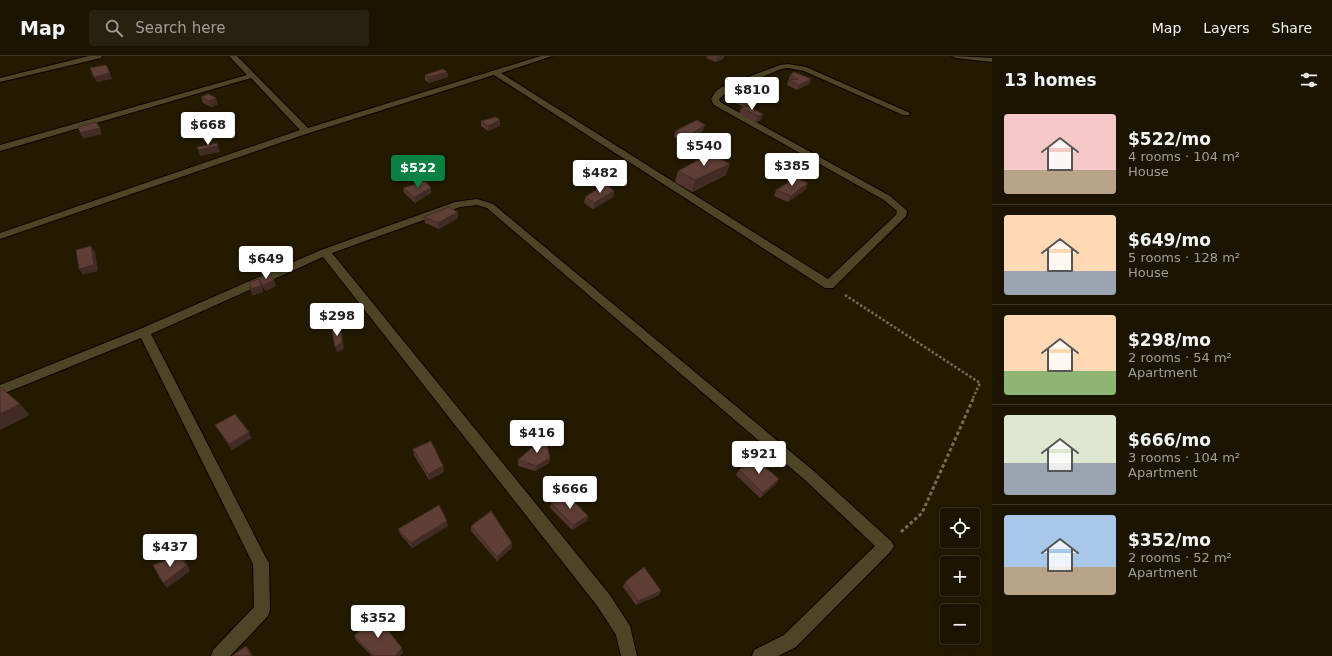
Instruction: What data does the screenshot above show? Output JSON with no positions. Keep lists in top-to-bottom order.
{
  "page": {
    "header": "Map",
    "search": "Search here",
    "nav": ["Map", "Layers", "Share"],
    "heading": "13 homes",
    "price": [
      "$810",
      "$668",
      "$540",
      "$385",
      "$522",
      "$482",
      "$649",
      "$298",
      "$416",
      "$921",
      "$666",
      "$437",
      "$352"
    ],
    "list": [
      {
        "name": "$522/mo",
        "note": "4 rooms · 104 m² · House"
      },
      {
        "name": "$649/mo",
        "note": "5 rooms · 128 m² · House"
      },
      {
        "name": "$298/mo",
        "note": "2 rooms · 54 m² · Apartment"
      },
      {
        "name": "$666/mo",
        "note": "3 rooms · 104 m² · Apartment"
      },
      {
        "name": "$352/mo",
        "note": "2 rooms · 52 m² · Apartment"
      }
    ],
    "map_buttons": ["+", "−"]
  }
}
